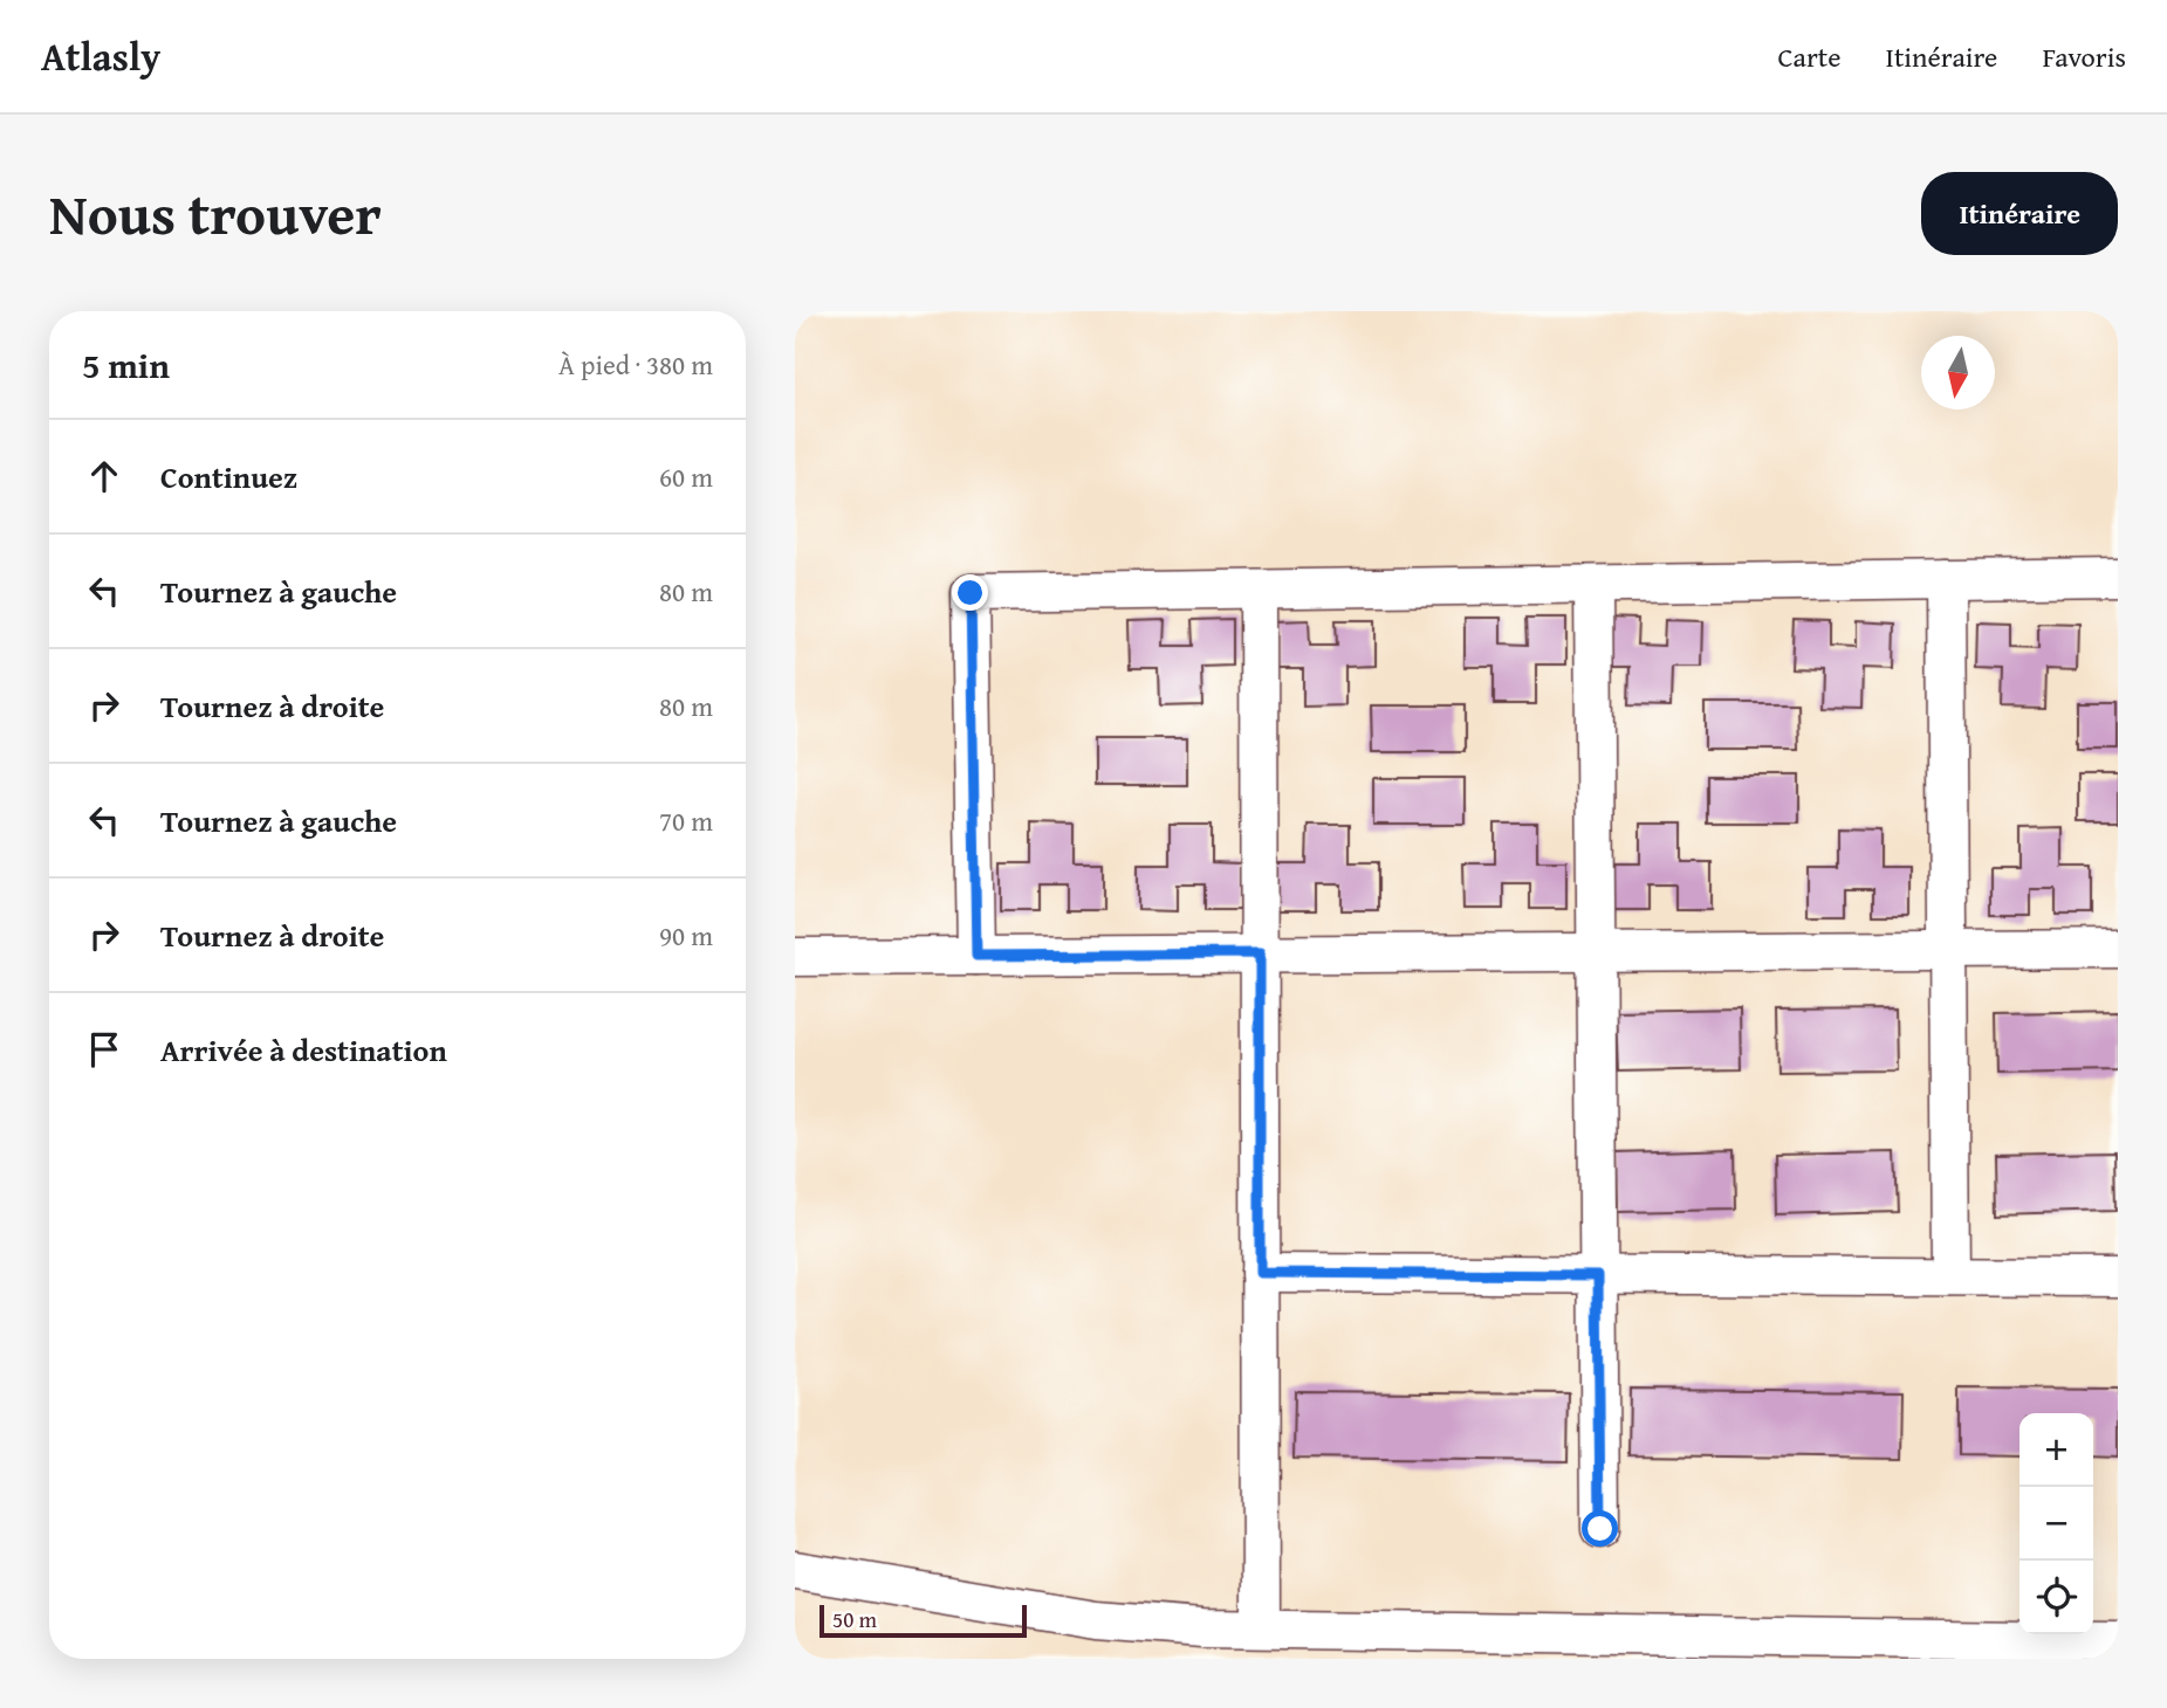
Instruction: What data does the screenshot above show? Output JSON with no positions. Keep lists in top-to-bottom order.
{
  "scale_bar": "50 m",
  "north": "bottom",
  "page": {
    "header": "Atlasly",
    "nav": ["Carte", "Itinéraire", "Favoris"],
    "title": "Nous trouver",
    "buttons": "Itinéraire",
    "heading": ["5 min", "À pied · 380 m"],
    "list": [
      ["Continuez", "60 m"],
      ["Tournez à gauche", "80 m"],
      ["Tournez à droite", "80 m"],
      ["Tournez à gauche", "70 m"],
      ["Tournez à droite", "90 m"],
      "Arrivée à destination"
    ],
    "map_buttons": ["+", "−"],
    "scale": "50 m"
  }
}
